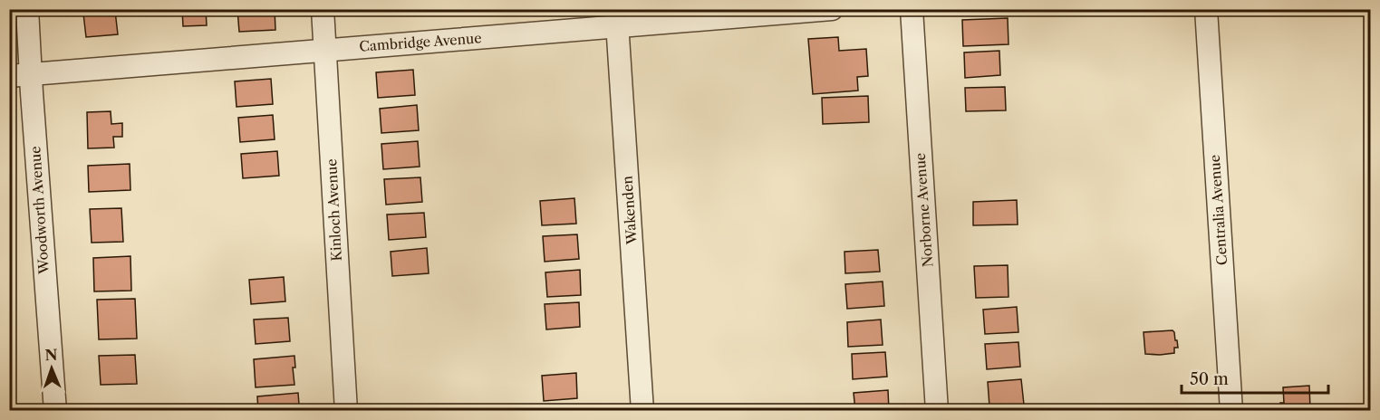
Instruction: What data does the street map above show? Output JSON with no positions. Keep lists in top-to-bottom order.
{
  "streets": {
    "street": [
      "Cambridge Avenue",
      "Woodworth Avenue",
      "Kinloch Avenue",
      "Wakenden",
      "Norborne Avenue",
      "Centralia Avenue"
    ]
  },
  "crossings": [
    ["Cambridge Avenue", "Woodworth Avenue"],
    ["Cambridge Avenue", "Kinloch Avenue"],
    ["Cambridge Avenue", "Wakenden"]
  ],
  "scale_bar": "50 m",
  "north": "top"
}
